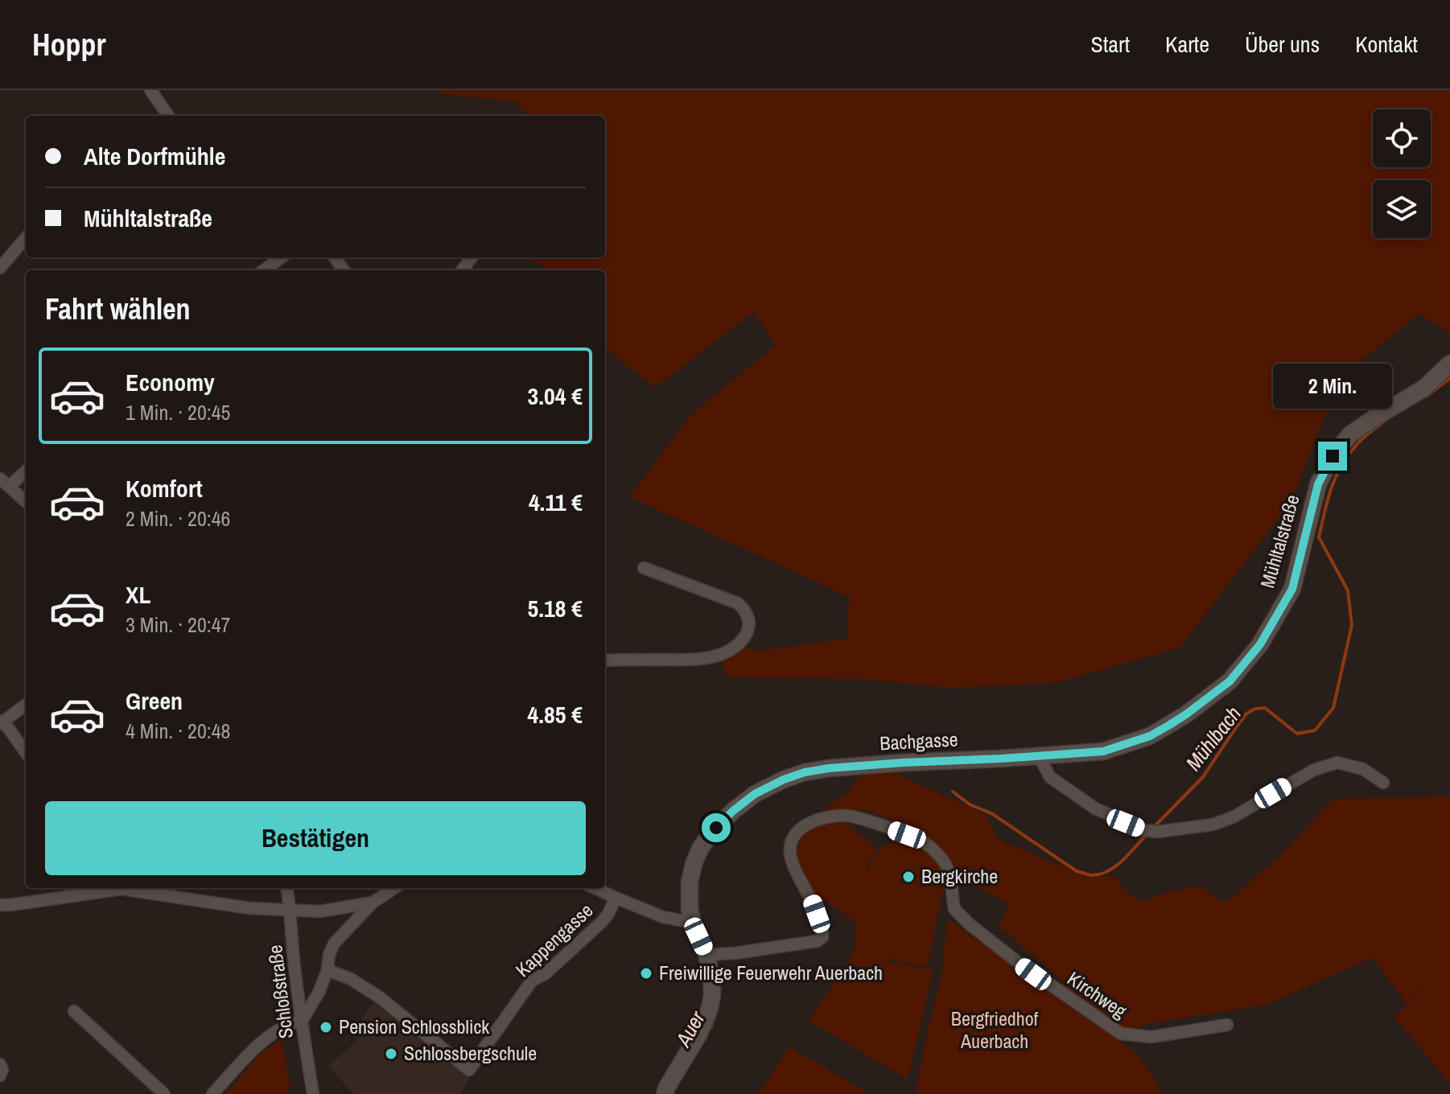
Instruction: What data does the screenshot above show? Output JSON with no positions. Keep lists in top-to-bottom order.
{
  "streets": {
    "main road": ["Mühltalstraße", "Bachgasse"],
    "street": ["Kappengasse", "Schloßstraße", "Kirchweg"]
  },
  "crossings": [
    ["Mühltalstraße", "Bachgasse"],
    ["Bachgasse", "Kirchweg"]
  ],
  "water": ["Mühlbach", "Auer"],
  "parks": ["Bergfriedhof Auerbach"],
  "places": [
    "Bergkirche",
    "Freiwillige Feuerwehr Auerbach",
    "Pension Schlossblick",
    "Schlossbergschule"
  ],
  "page": {
    "header": "Hoppr",
    "nav": [
      "Start",
      "Karte",
      "Über uns",
      "Kontakt"
    ],
    "banner": ["Alte Dorfmühle", "Mühltalstraße"],
    "heading": "Fahrt wählen",
    "list": [
      {
        "name": "Economy",
        "note": "1 Min. · 20:45",
        "value": "3.04 €"
      },
      {
        "name": "Komfort",
        "note": "2 Min. · 20:46",
        "value": "4.11 €"
      },
      {
        "name": "XL",
        "note": "3 Min. · 20:47",
        "value": "5.18 €"
      },
      {
        "name": "Green",
        "note": "4 Min. · 20:48",
        "value": "4.85 €"
      }
    ],
    "bubble": "2 Min.",
    "buttons": "Bestätigen"
  }
}
